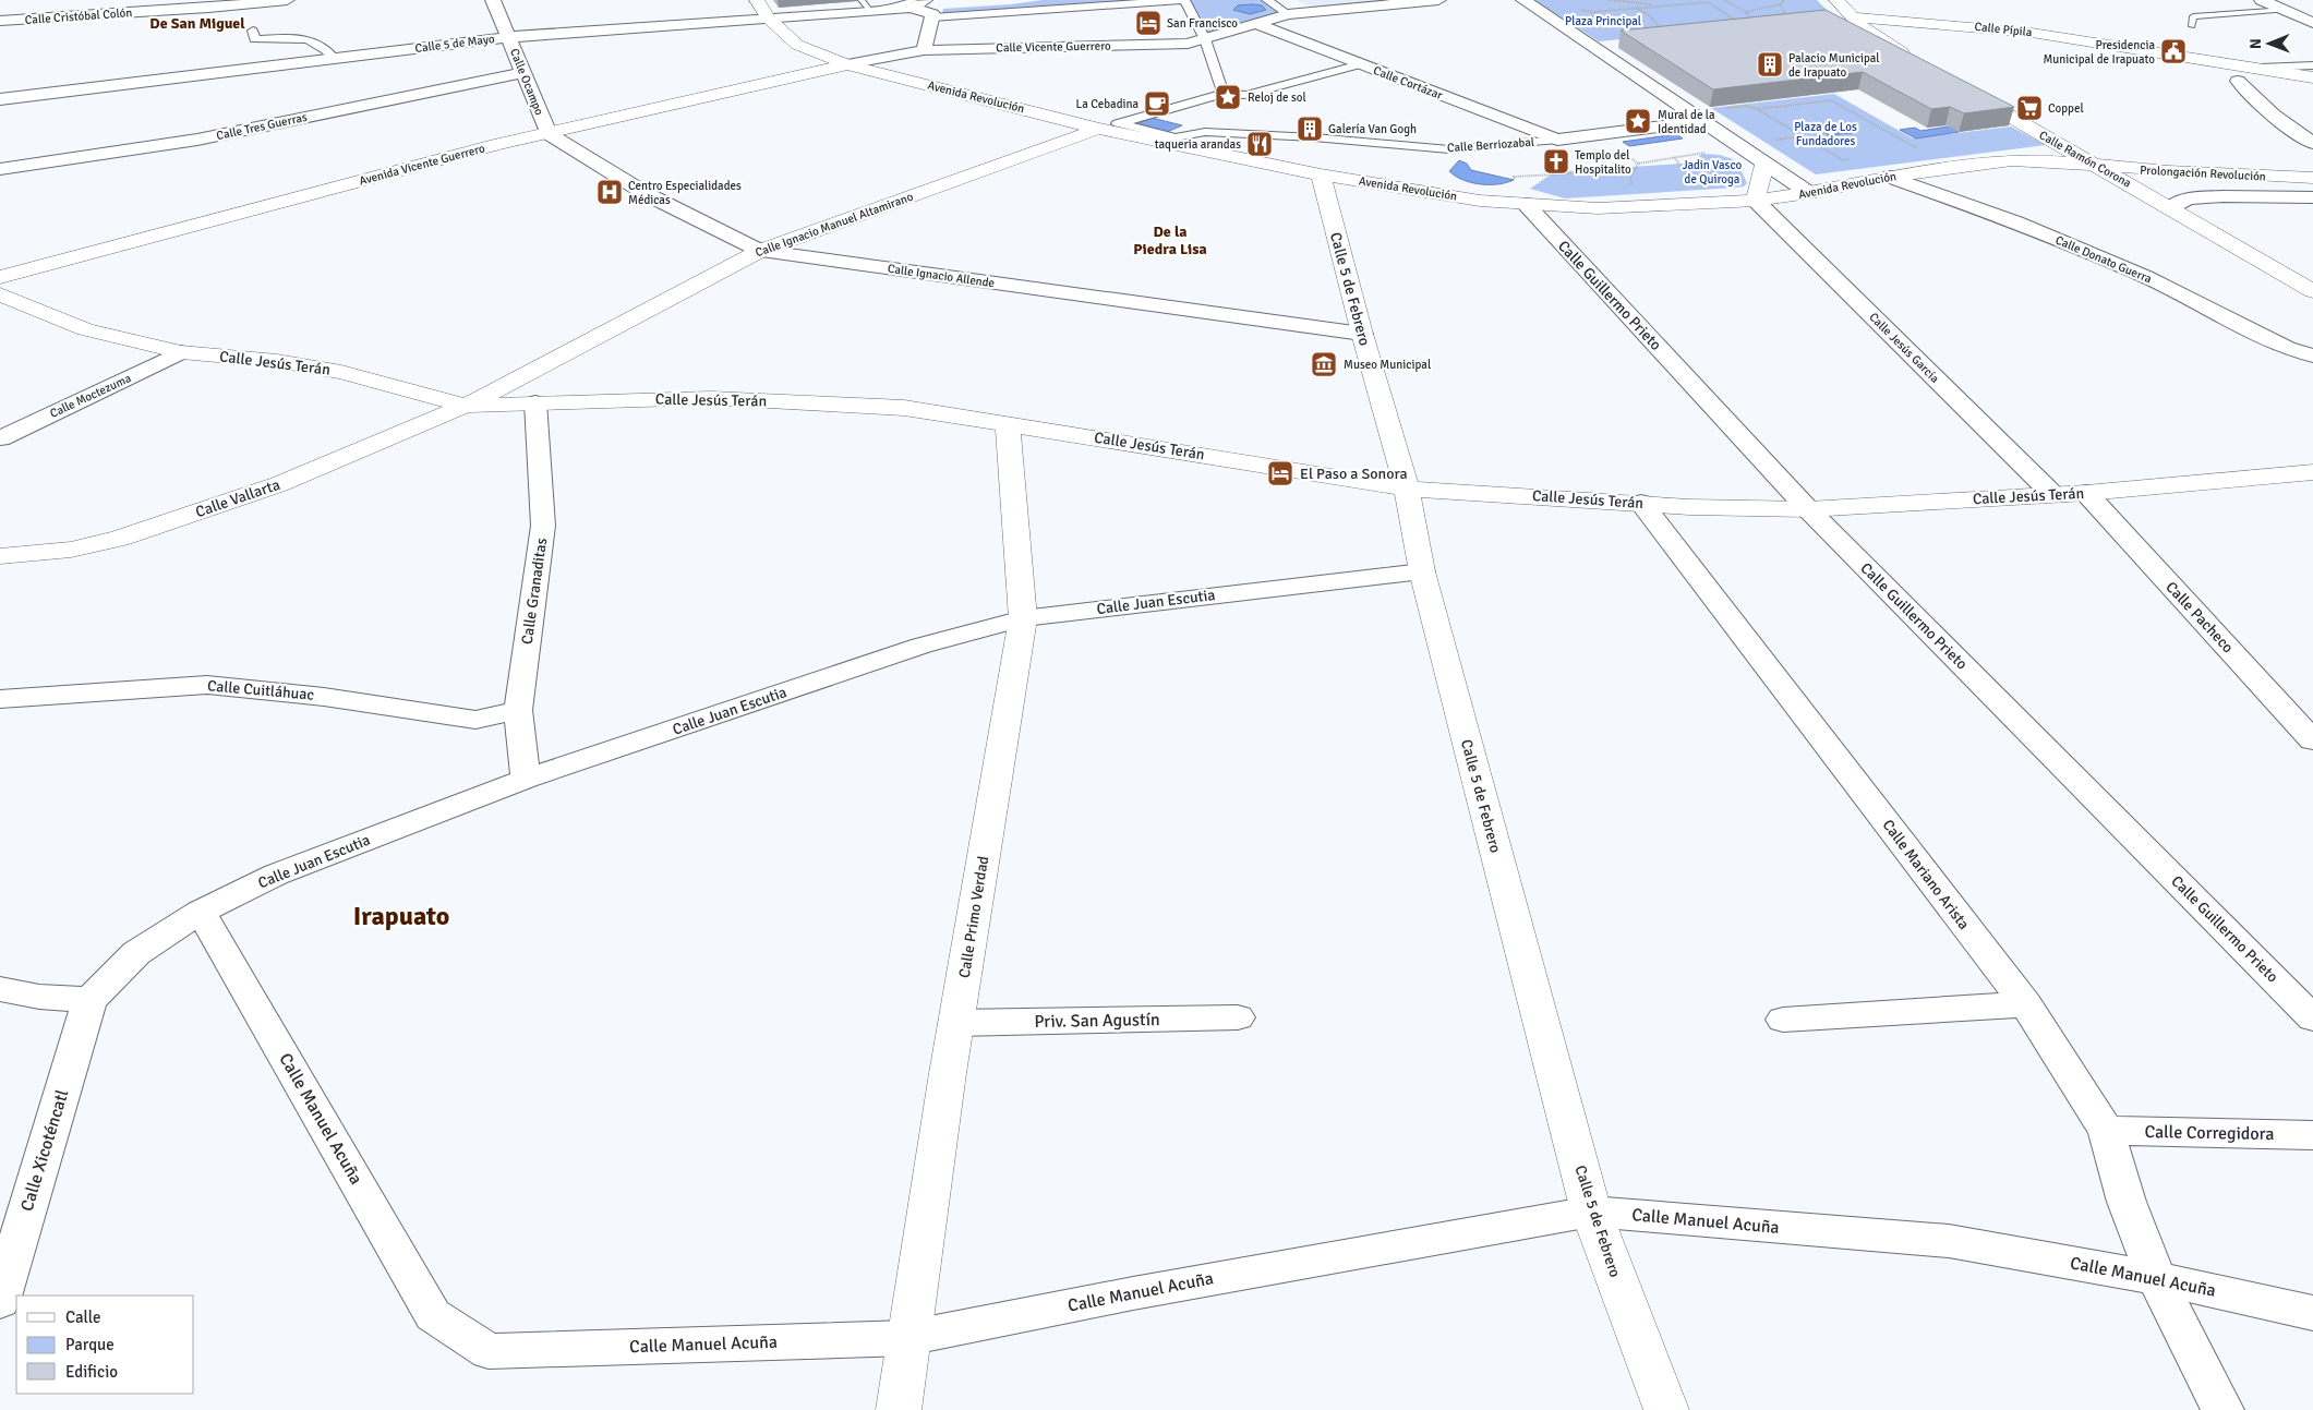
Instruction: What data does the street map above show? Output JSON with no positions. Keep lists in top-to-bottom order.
{
  "streets": {
    "street": [
      "Calle Cristóbal Colón",
      "Calle Pípila",
      "Calle 5 de Mayo",
      "Calle Vicente Guerrero",
      "Calle Ocampo",
      "Calle Cortázar",
      "Avenida Revolución",
      "Calle Tres Guerras",
      "Calle Berriozabal",
      "Calle Ramón Corona",
      "Avenida Vicente Guerrero",
      "Prolongación Revolución",
      "Calle Ignacio Manuel Altamirano",
      "Calle Donato Guerra",
      "Calle Ignacio Allende",
      "Calle 5 de Febrero",
      "Calle Guillermo Prieto",
      "Calle Jesús García",
      "Calle Jesús Terán",
      "Calle Moctezuma",
      "Calle Vallarta",
      "Calle Granaditas",
      "Calle Juan Escutia",
      "Calle Pacheco",
      "Calle Cuitláhuac",
      "Calle Mariano Arista",
      "Calle Primo Verdad",
      "Priv. San Agustín",
      "Calle Manuel Acuña",
      "Calle Corregidora",
      "Calle Xicoténcatl"
    ]
  },
  "crossings": [
    ["Calle 5 de Mayo", "Calle Ocampo"],
    ["Calle 5 de Mayo", "Avenida Revolución"],
    ["Calle Vicente Guerrero", "Calle Cortázar"],
    ["Calle Vicente Guerrero", "Avenida Revolución"],
    ["Calle Vicente Guerrero", "Avenida Vicente Guerrero"],
    ["Calle Ocampo", "Calle Tres Guerras"],
    ["Calle Ocampo", "Avenida Vicente Guerrero"],
    ["Calle Ocampo", "Calle Ignacio Allende"],
    ["Calle Cortázar", "Calle Berriozabal"],
    ["Avenida Revolución", "Calle Berriozabal"],
    ["Avenida Revolución", "Calle Ramón Corona"],
    ["Avenida Revolución", "Avenida Vicente Guerrero"],
    ["Avenida Revolución", "Prolongación Revolución"],
    ["Avenida Revolución", "Calle Ignacio Manuel Altamirano"],
    ["Avenida Revolución", "Calle Donato Guerra"],
    ["Avenida Revolución", "Calle 5 de Febrero"],
    ["Avenida Revolución", "Calle Guillermo Prieto"],
    ["Avenida Revolución", "Calle Jesús García"],
    ["Calle Berriozabal", "Calle Ignacio Manuel Altamirano"],
    ["Calle Ramón Corona", "Prolongación Revolución"],
    ["Avenida Vicente Guerrero", "Calle Ignacio Allende"],
    ["Calle Ignacio Manuel Altamirano", "Calle Ignacio Allende"],
    ["Calle Ignacio Manuel Altamirano", "Calle Jesús Terán"],
    ["Calle Ignacio Manuel Altamirano", "Calle Vallarta"],
    ["Calle Ignacio Allende", "Calle 5 de Febrero"],
    ["Calle 5 de Febrero", "Calle Jesús Terán"],
    ["Calle 5 de Febrero", "Calle Juan Escutia"],
    ["Calle 5 de Febrero", "Calle Manuel Acuña"],
    ["Calle Guillermo Prieto", "Calle Jesús Terán"],
    ["Calle Jesús García", "Calle Jesús Terán"],
    ["Calle Jesús Terán", "Calle Moctezuma"],
    ["Calle Jesús Terán", "Calle Vallarta"],
    ["Calle Jesús Terán", "Calle Granaditas"],
    ["Calle Jesús Terán", "Calle Pacheco"],
    ["Calle Jesús Terán", "Calle Mariano Arista"],
    ["Calle Jesús Terán", "Calle Primo Verdad"],
    ["Calle Granaditas", "Calle Juan Escutia"],
    ["Calle Granaditas", "Calle Cuitláhuac"],
    ["Calle Juan Escutia", "Calle Primo Verdad"],
    ["Calle Juan Escutia", "Calle Manuel Acuña"],
    ["Calle Juan Escutia", "Calle Xicoténcatl"],
    ["Calle Mariano Arista", "Calle Manuel Acuña"],
    ["Calle Mariano Arista", "Calle Corregidora"],
    ["Calle Primo Verdad", "Priv. San Agustín"],
    ["Calle Primo Verdad", "Calle Manuel Acuña"]
  ],
  "districts": ["De San Miguel", "De la Piedra Lisa", "Irapuato"],
  "parks": ["Plaza Principal", "Plaza de Los Fundadores", "Jadin Vasco de Quiroga"],
  "places": {
    "hotel": ["San Francisco", "El Paso a Sonora"],
    "public building": ["Presidencia Municipal de Irapuato"],
    "building": ["Palacio Municipal de Irapuato", "Galería Van Gogh"],
    "place": ["Reloj de sol", "Mural de la Identidad"],
    "cafe": ["La Cebadina"],
    "supermarket": ["Coppel"],
    "restaurant": ["taqueria arandas"],
    "church": ["Templo del Hospitalito"],
    "hospital": ["Centro Especialidades Médicas"],
    "museum": ["Museo Municipal"]
  },
  "legend": ["Calle", "Parque", "Edificio"],
  "north": "left"
}
